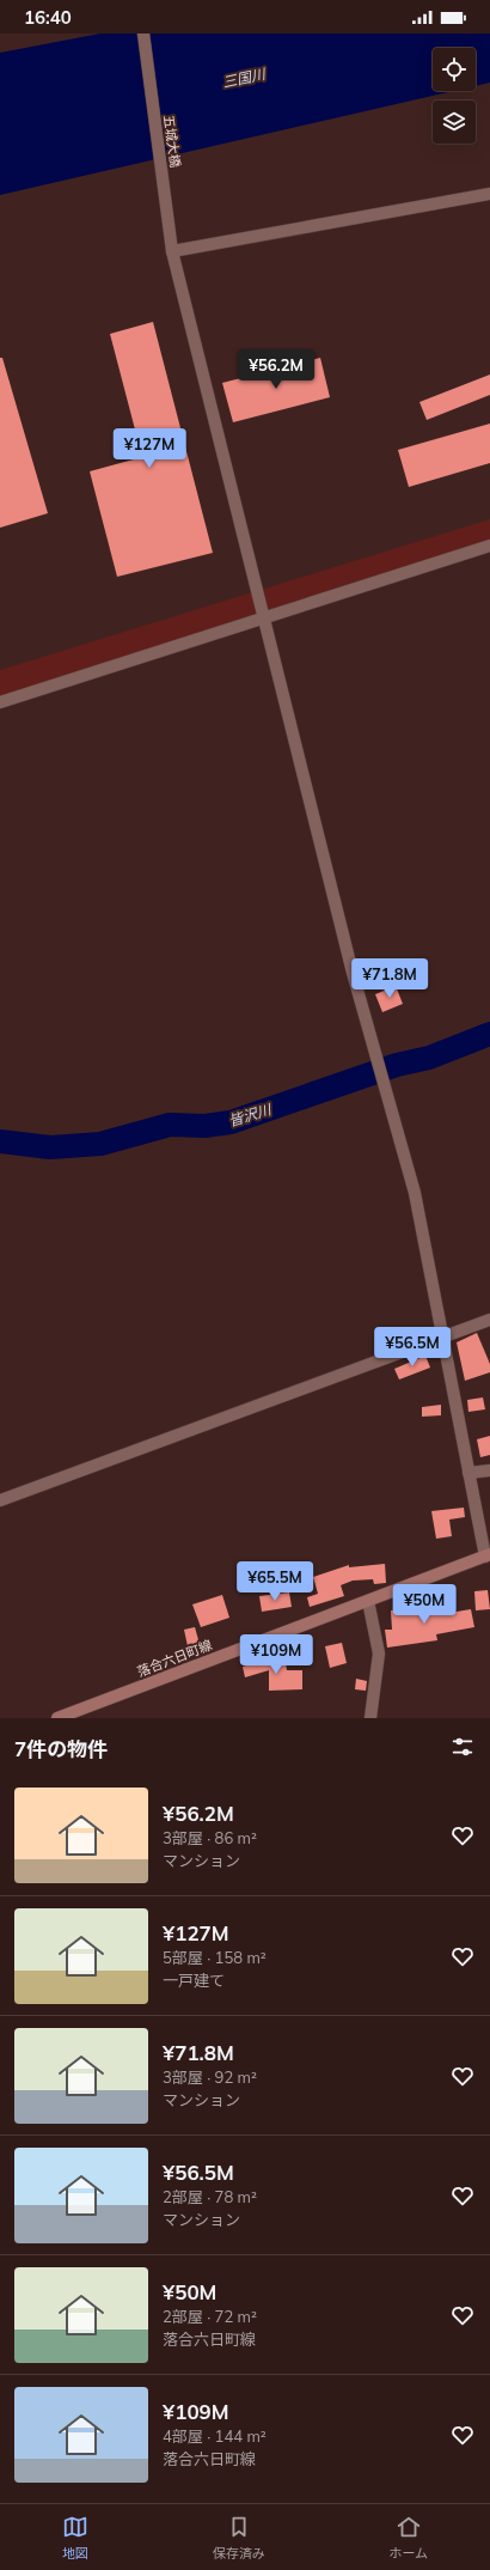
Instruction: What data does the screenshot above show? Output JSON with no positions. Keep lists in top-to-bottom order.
{
  "streets": {
    "main road": ["落合六日町線"],
    "street": ["五城大橋"]
  },
  "crossings": [
    ["五城大橋", "落合六日町線"]
  ],
  "water": ["三国川", "皆沢川"],
  "page": {
    "status": "16:40",
    "price": [
      "¥56.2M",
      "¥127M",
      "¥71.8M",
      "¥56.5M",
      "¥65.5M",
      "¥50M",
      "¥109M"
    ],
    "heading": "7件の物件",
    "list": [
      {
        "name": "¥56.2M",
        "note": "3部屋 · 86 m² · マンション"
      },
      {
        "name": "¥127M",
        "note": "5部屋 · 158 m² · 一戸建て"
      },
      {
        "name": "¥71.8M",
        "note": "3部屋 · 92 m² · マンション"
      },
      {
        "name": "¥56.5M",
        "note": "2部屋 · 78 m² · マンション"
      },
      {
        "name": "¥50M",
        "note": "2部屋 · 72 m² · 落合六日町線"
      },
      {
        "name": "¥109M",
        "note": "4部屋 · 144 m² · 落合六日町線"
      }
    ],
    "tabs": ["地図", "保存済み", "ホーム"]
  }
}
